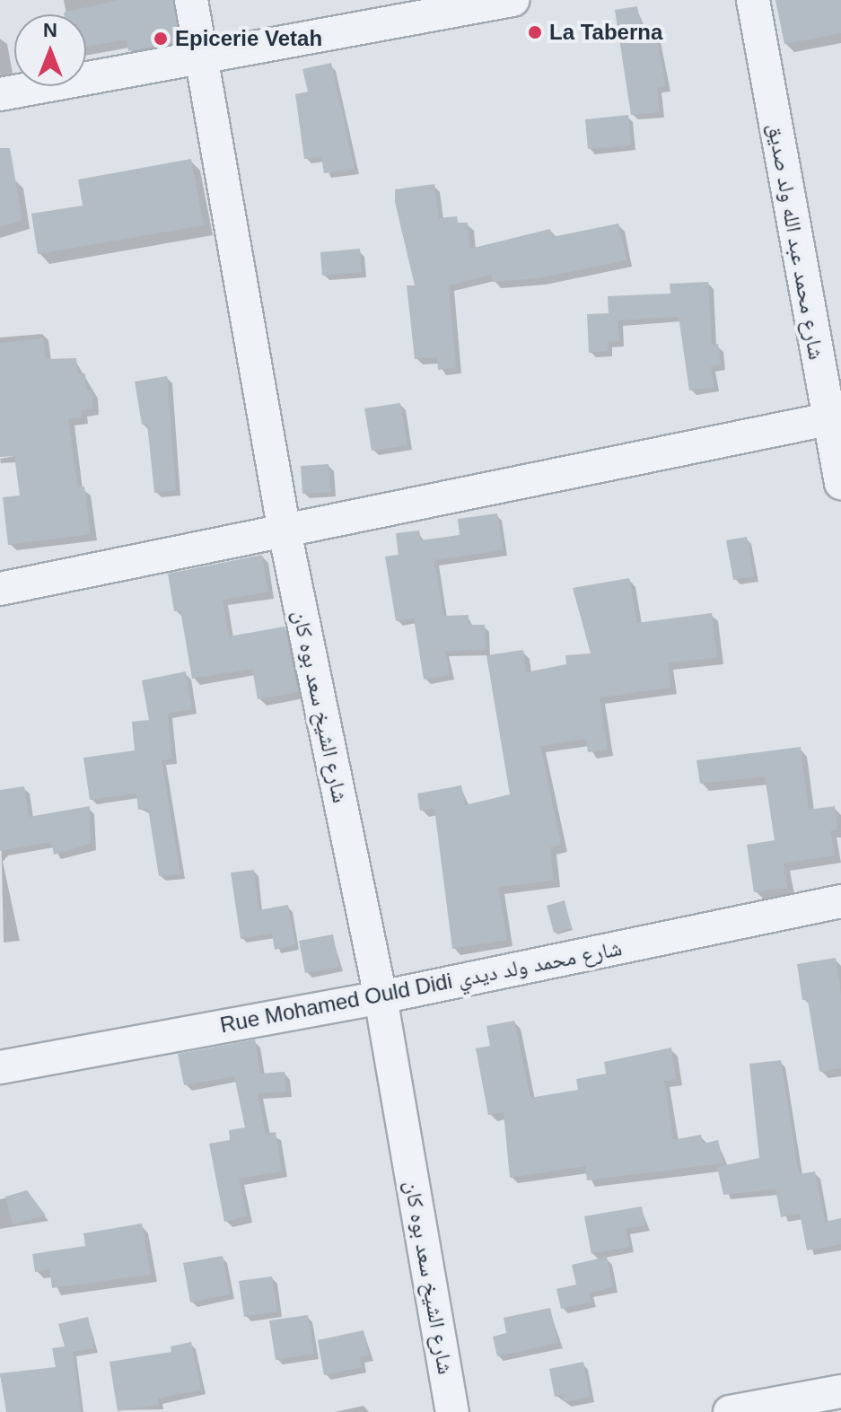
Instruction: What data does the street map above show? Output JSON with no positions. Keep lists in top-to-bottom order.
{
  "streets": {
    "street": ["شارع محمد عبد الله ولد صديق", "شارع الشيخ سعد بوه كان", "Rue Mohamed Ould Didi شارع محمد ولد ديدي"]
  },
  "crossings": [
    ["شارع الشيخ سعد بوه كان", "Rue Mohamed Ould Didi شارع محمد ولد ديدي"]
  ],
  "places": ["La Taberna", "Epicerie Vetah"],
  "north": "top"
}
